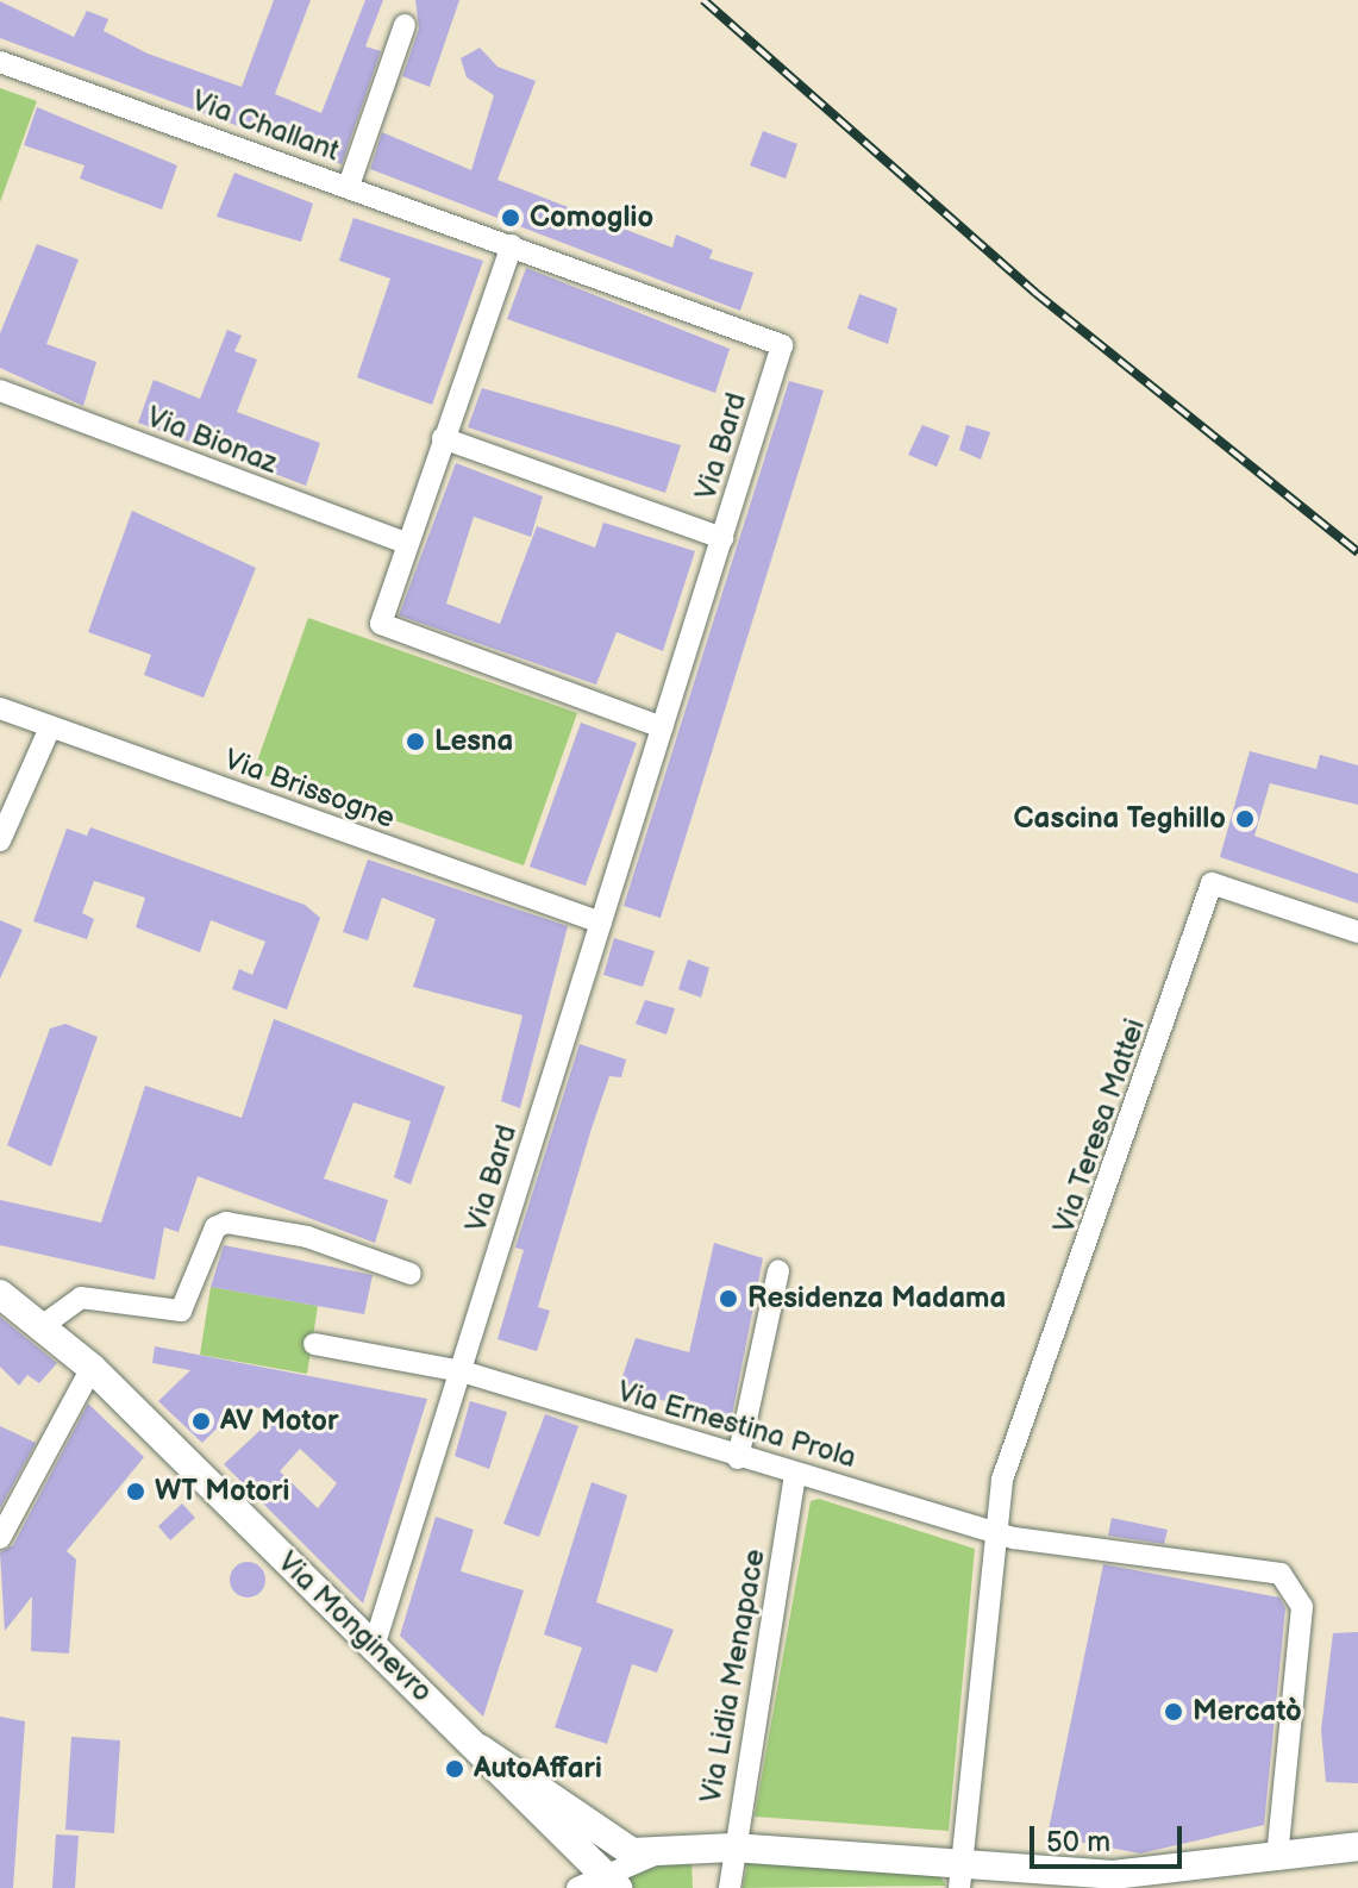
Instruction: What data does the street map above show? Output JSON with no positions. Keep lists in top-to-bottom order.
{
  "streets": {
    "street": [
      "Via Challant",
      "Via Bionaz",
      "Via Bard",
      "Via Brissogne",
      "Via Teresa Mattei",
      "Via Ernestina Prola",
      "Via Monginevro",
      "Via Lidia Menapace"
    ]
  },
  "crossings": [
    ["Via Challant", "Via Bard"],
    ["Via Bard", "Via Brissogne"],
    ["Via Bard", "Via Ernestina Prola"],
    ["Via Bard", "Via Monginevro"],
    ["Via Teresa Mattei", "Via Ernestina Prola"],
    ["Via Ernestina Prola", "Via Lidia Menapace"]
  ],
  "places": [
    "Comoglio",
    "Lesna",
    "Cascina Teghillo",
    "Residenza Madama",
    "AV Motor",
    "WT Motori",
    "Mercatò",
    "AutoAffari"
  ],
  "scale_bar": "50 m"
}
